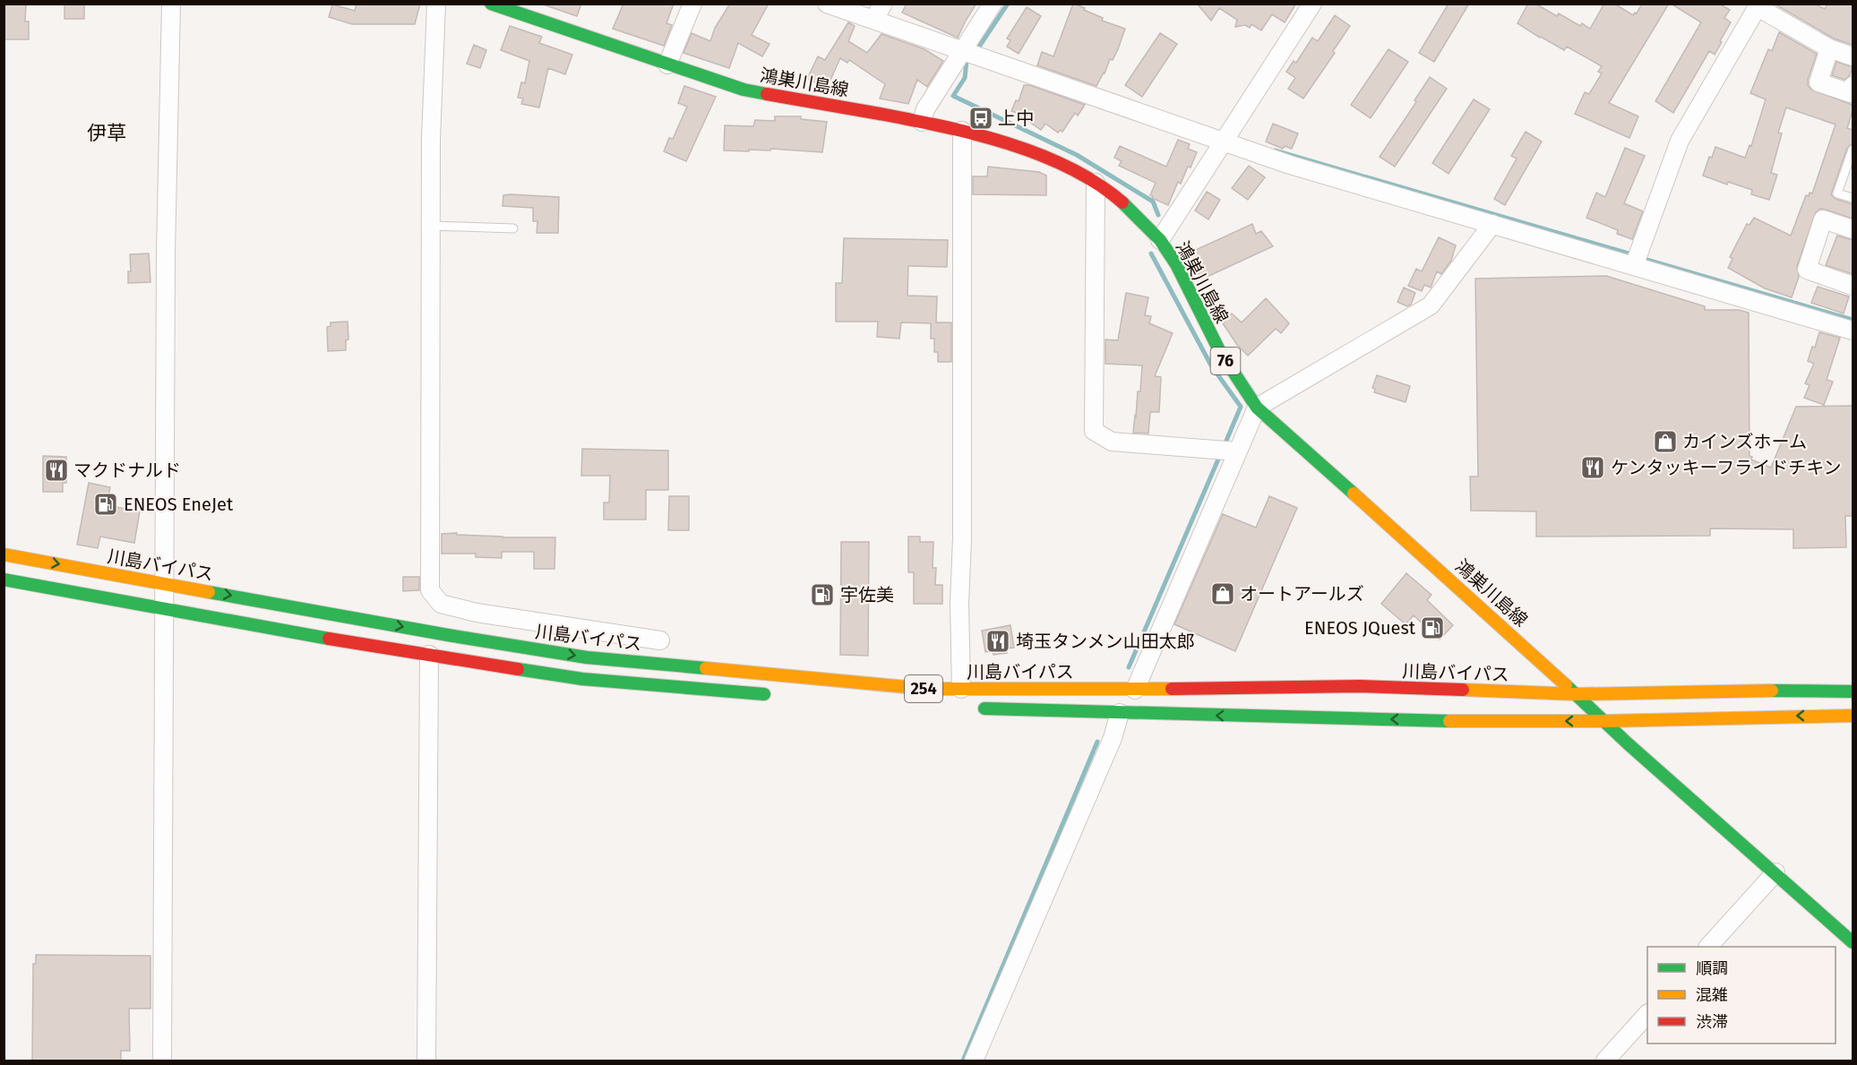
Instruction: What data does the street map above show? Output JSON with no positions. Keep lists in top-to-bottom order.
{
  "streets": {
    "main road": [
      "鴻巣川島線",
      "76",
      "川島バイパス",
      "254"
    ]
  },
  "crossings": [
    ["鴻巣川島線", "川島バイパス"]
  ],
  "districts": ["伊草"],
  "places": {
    "bus stop": ["上中"],
    "shop": ["カインズホーム", "オートアールズ"],
    "restaurant": ["ケンタッキーフライドチキン", "マクドナルド", "埼玉タンメン山田太郎"],
    "fuel station": ["ENEOS EneJet", "宇佐美", "ENEOS JQuest"]
  },
  "legend": ["順調", "混雑", "渋滞"]
}
